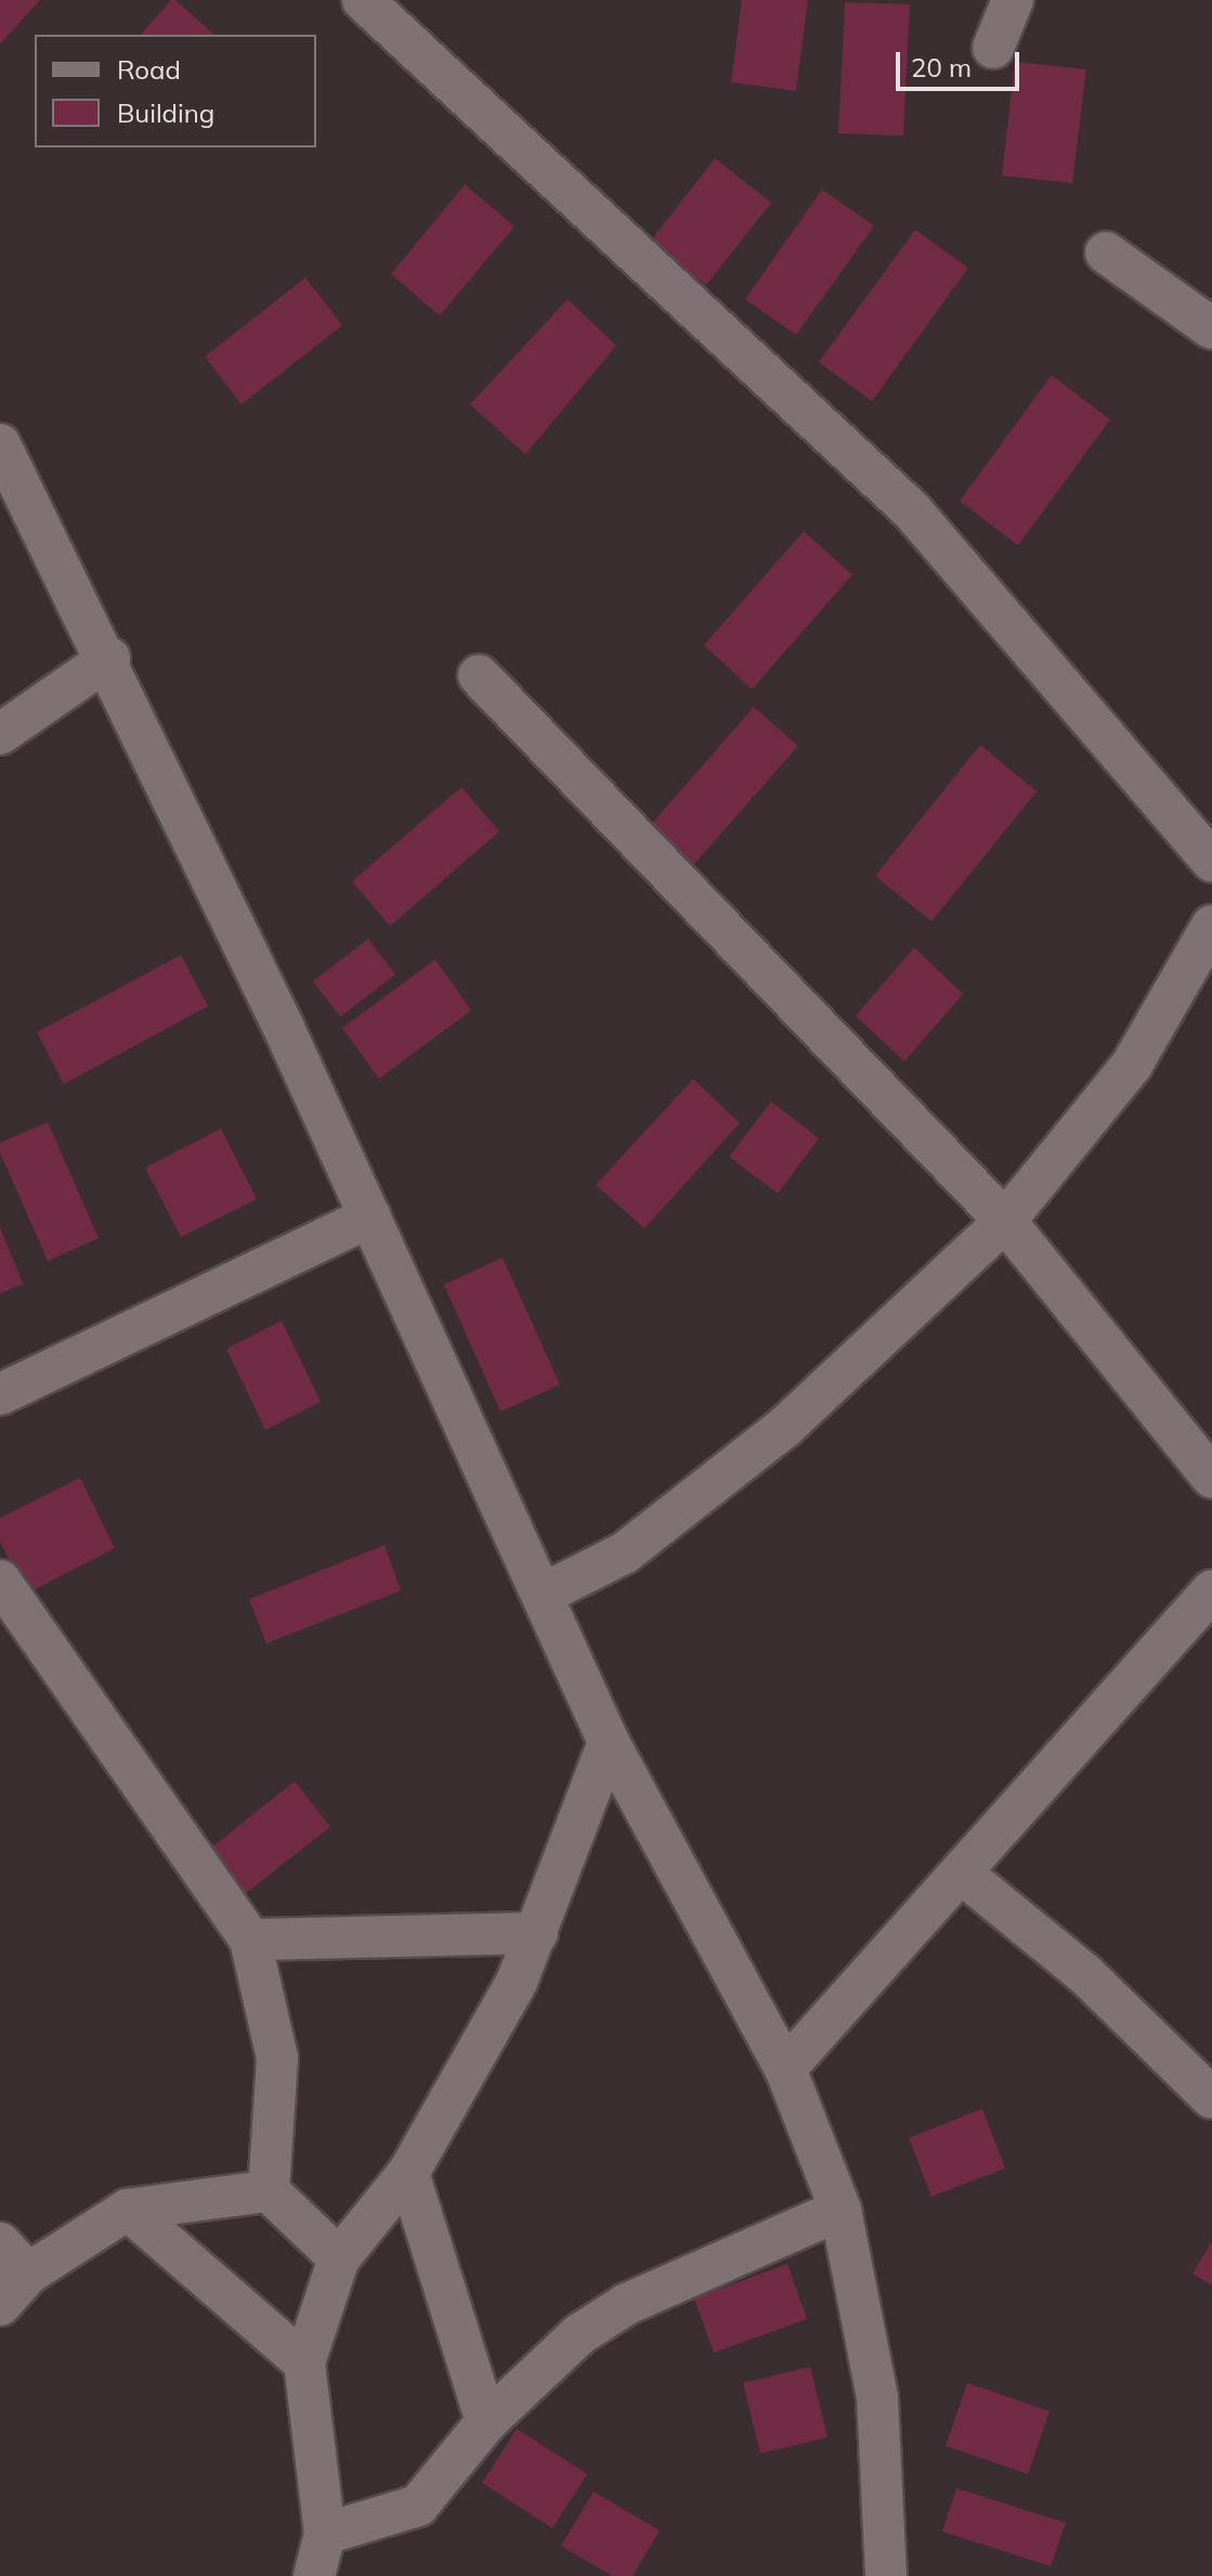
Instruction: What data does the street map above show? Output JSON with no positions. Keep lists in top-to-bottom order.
{
  "legend": ["Road", "Building"],
  "scale_bar": "20 m"
}
